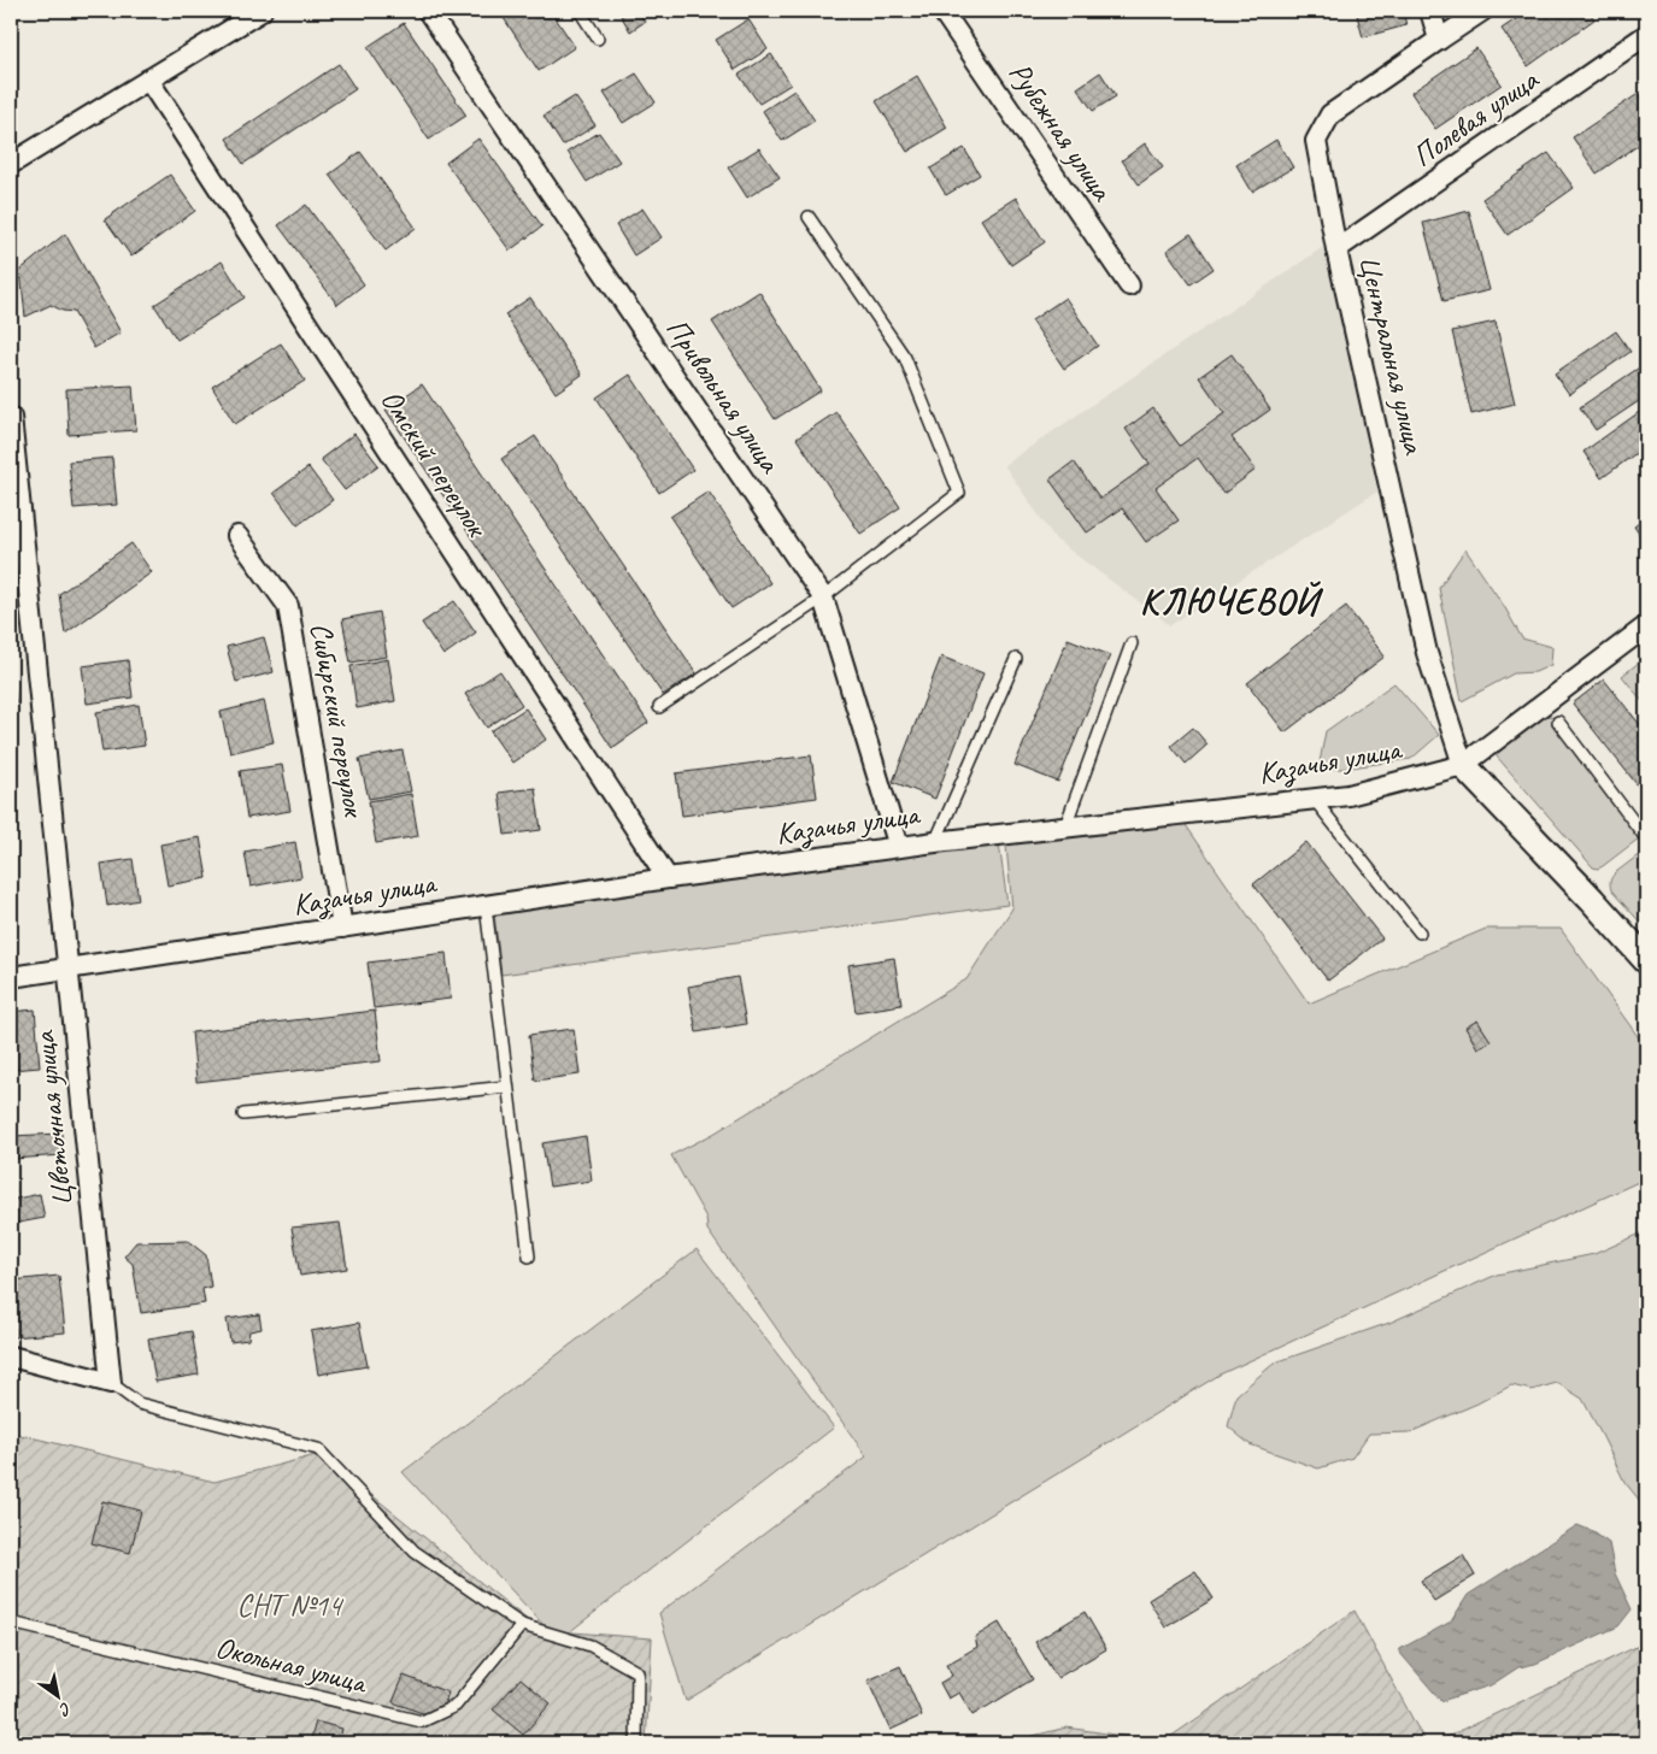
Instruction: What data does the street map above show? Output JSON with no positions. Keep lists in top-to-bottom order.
{
  "streets": {
    "street": [
      "Полевая улица",
      "Рубежная улица",
      "Центральная улица",
      "Привольная улица",
      "Омский переулок",
      "Сибирский переулок",
      "Казачья улица",
      "Цветочная улица"
    ],
    "lane": ["Окольная улица"]
  },
  "crossings": [
    ["Полевая улица", "Центральная улица"],
    ["Центральная улица", "Казачья улица"],
    ["Привольная улица", "Казачья улица"],
    ["Омский переулок", "Казачья улица"],
    ["Сибирский переулок", "Казачья улица"],
    ["Казачья улица", "Цветочная улица"]
  ],
  "districts": ["КЛЮЧЕВОЙ"],
  "parks": ["СНТ №14"],
  "north": "bottom right"
}
